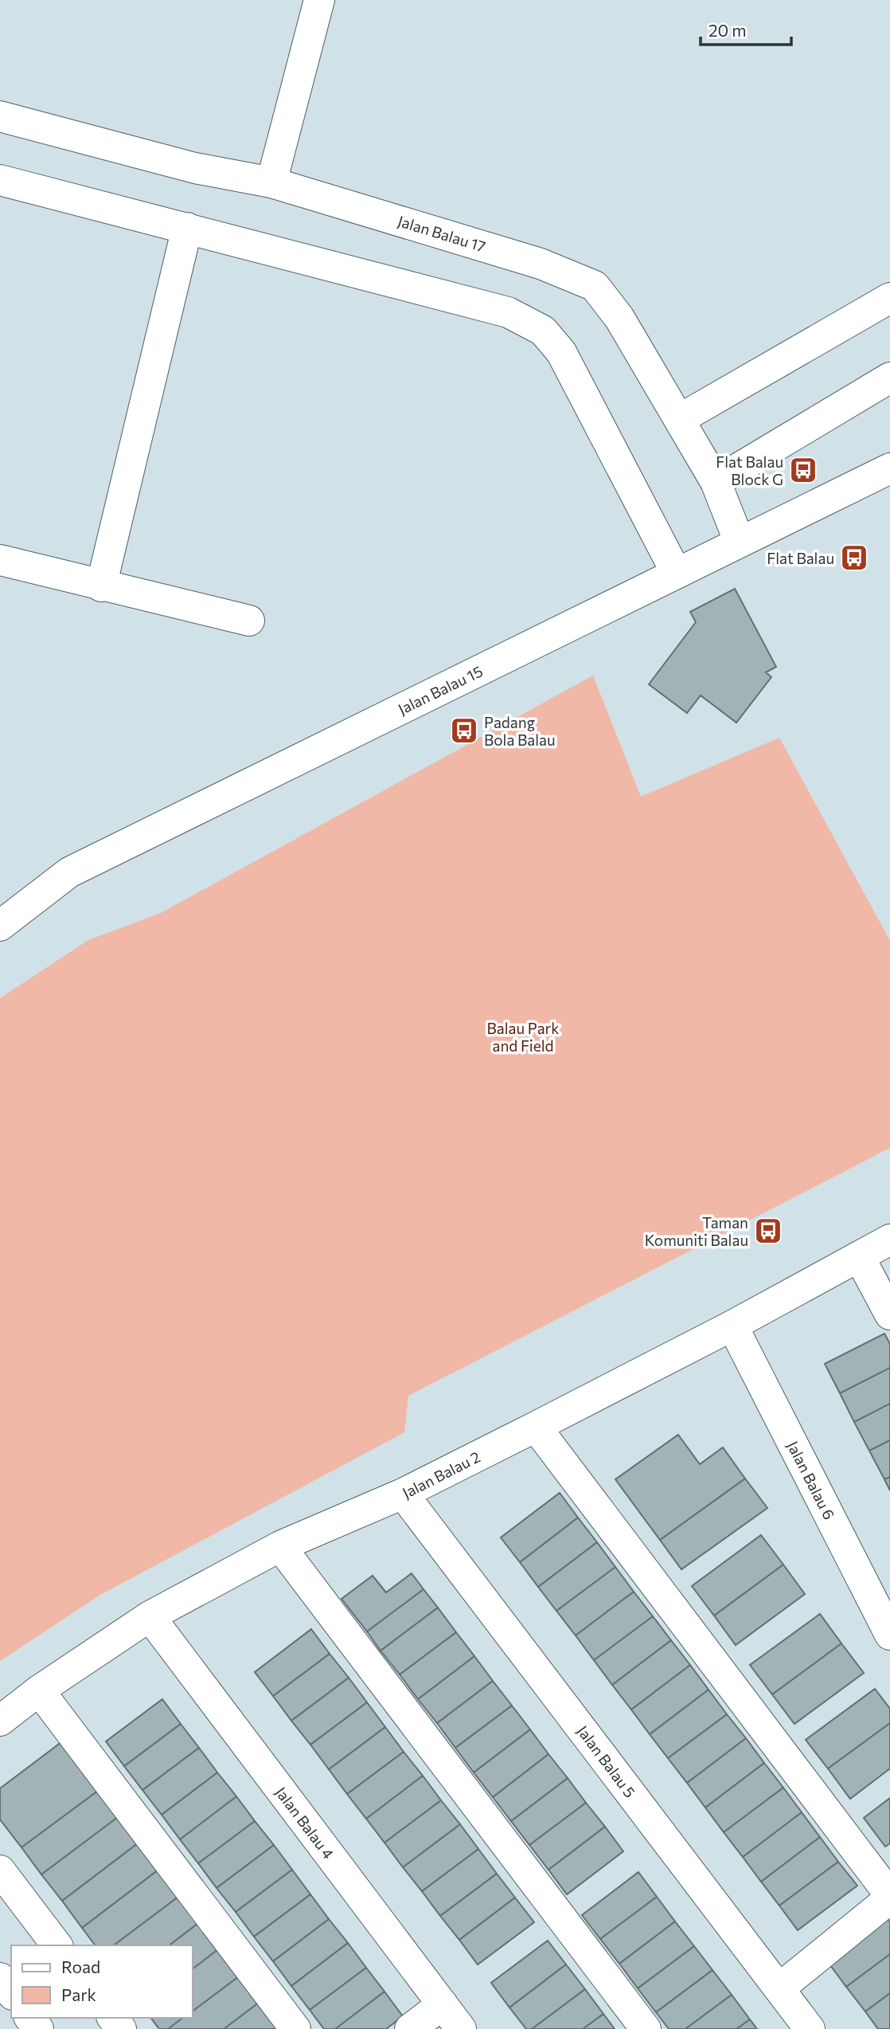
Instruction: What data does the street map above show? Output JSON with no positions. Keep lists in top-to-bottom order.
{
  "streets": {
    "street": [
      "Jalan Balau 17",
      "Jalan Balau 15",
      "Jalan Balau 2",
      "Jalan Balau 6",
      "Jalan Balau 5",
      "Jalan Balau 4"
    ]
  },
  "crossings": [
    ["Jalan Balau 17", "Jalan Balau 15"],
    ["Jalan Balau 2", "Jalan Balau 6"],
    ["Jalan Balau 2", "Jalan Balau 5"],
    ["Jalan Balau 2", "Jalan Balau 4"]
  ],
  "parks": ["Balau Park and Field"],
  "places": {
    "bus stop": [
      "Flat Balau Block G",
      "Flat Balau",
      "Padang Bola Balau",
      "Taman Komuniti Balau"
    ]
  },
  "legend": ["Road", "Park"],
  "scale_bar": "20 m"
}
